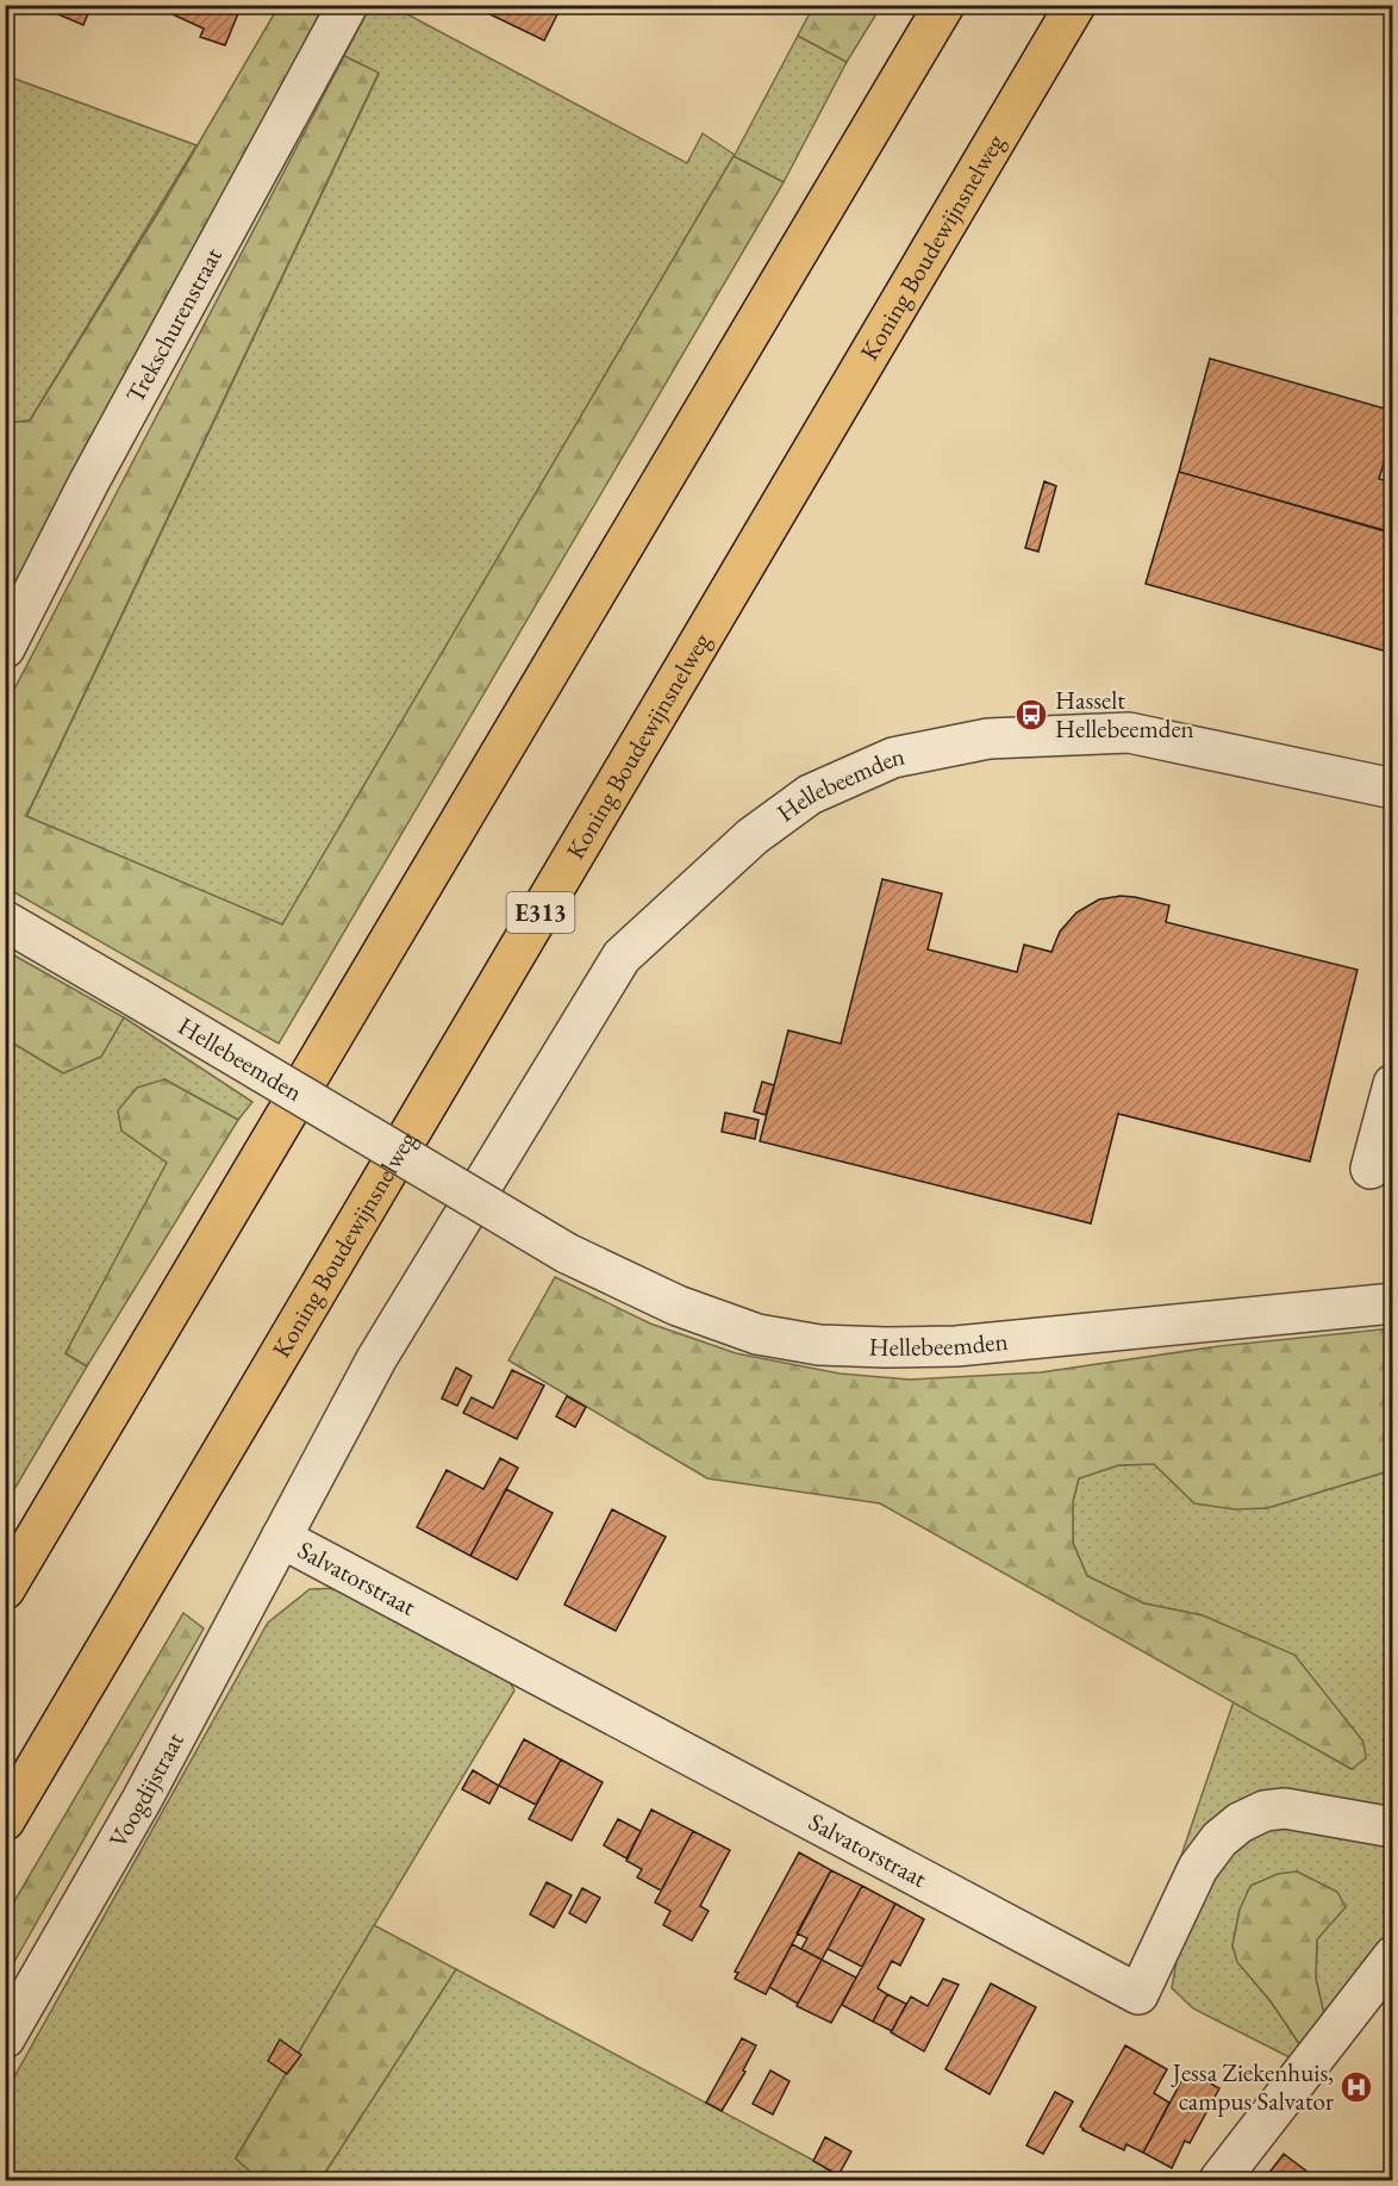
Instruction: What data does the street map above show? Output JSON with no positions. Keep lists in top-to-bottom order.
{
  "streets": {
    "highway": ["Koning Boudewijnsnelweg", "E313"],
    "street": [
      "Trekschurenstraat",
      "Hellebeemden",
      "Salvatorstraat",
      "Voogdijstraat"
    ]
  },
  "crossings": [
    ["Hellebeemden", "Salvatorstraat"],
    ["Hellebeemden", "Voogdijstraat"],
    ["Salvatorstraat", "Voogdijstraat"]
  ],
  "places": {
    "bus stop": ["Hasselt Hellebeemden"],
    "hospital": ["Jessa Ziekenhuis, campus Salvator"]
  }
}
